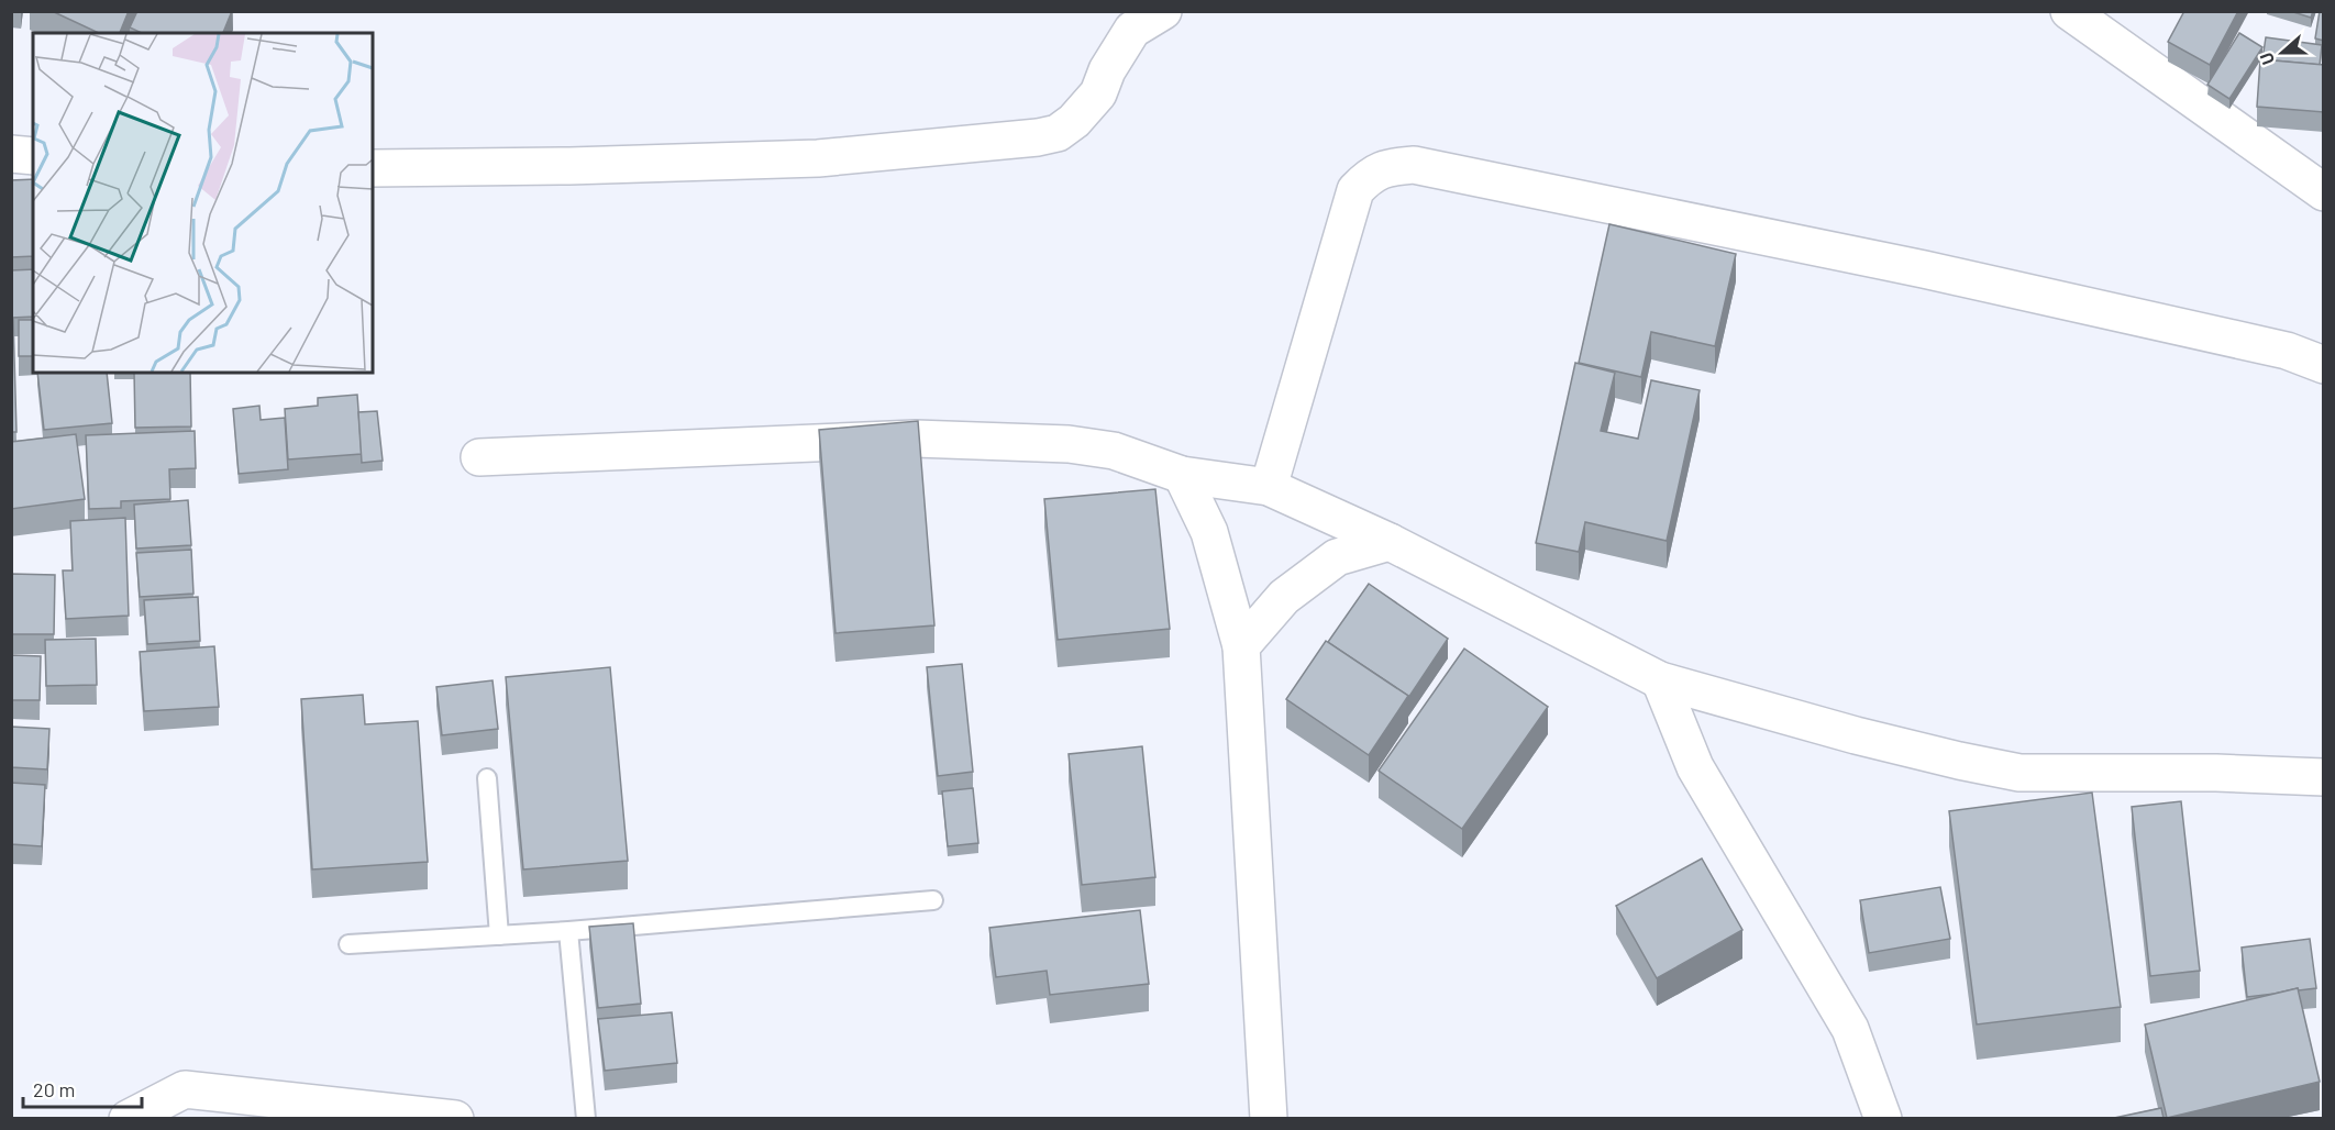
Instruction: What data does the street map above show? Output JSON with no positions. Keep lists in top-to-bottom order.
{
  "scale_bar": "20 m",
  "north": "left"
}
